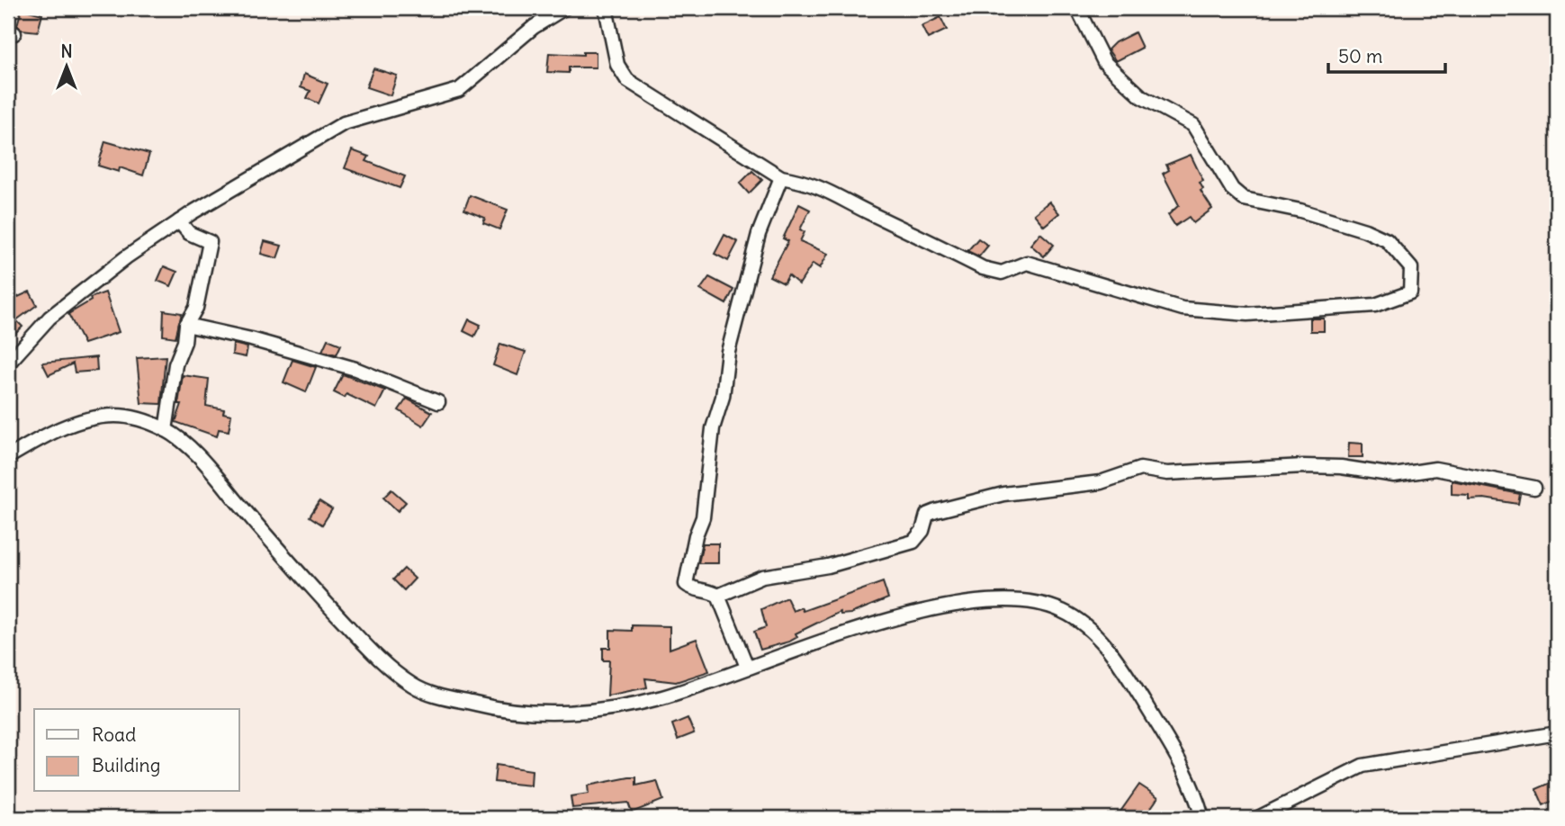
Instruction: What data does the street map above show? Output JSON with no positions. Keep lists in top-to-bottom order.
{
  "legend": ["Road", "Building"],
  "scale_bar": "50 m",
  "north": "top"
}
